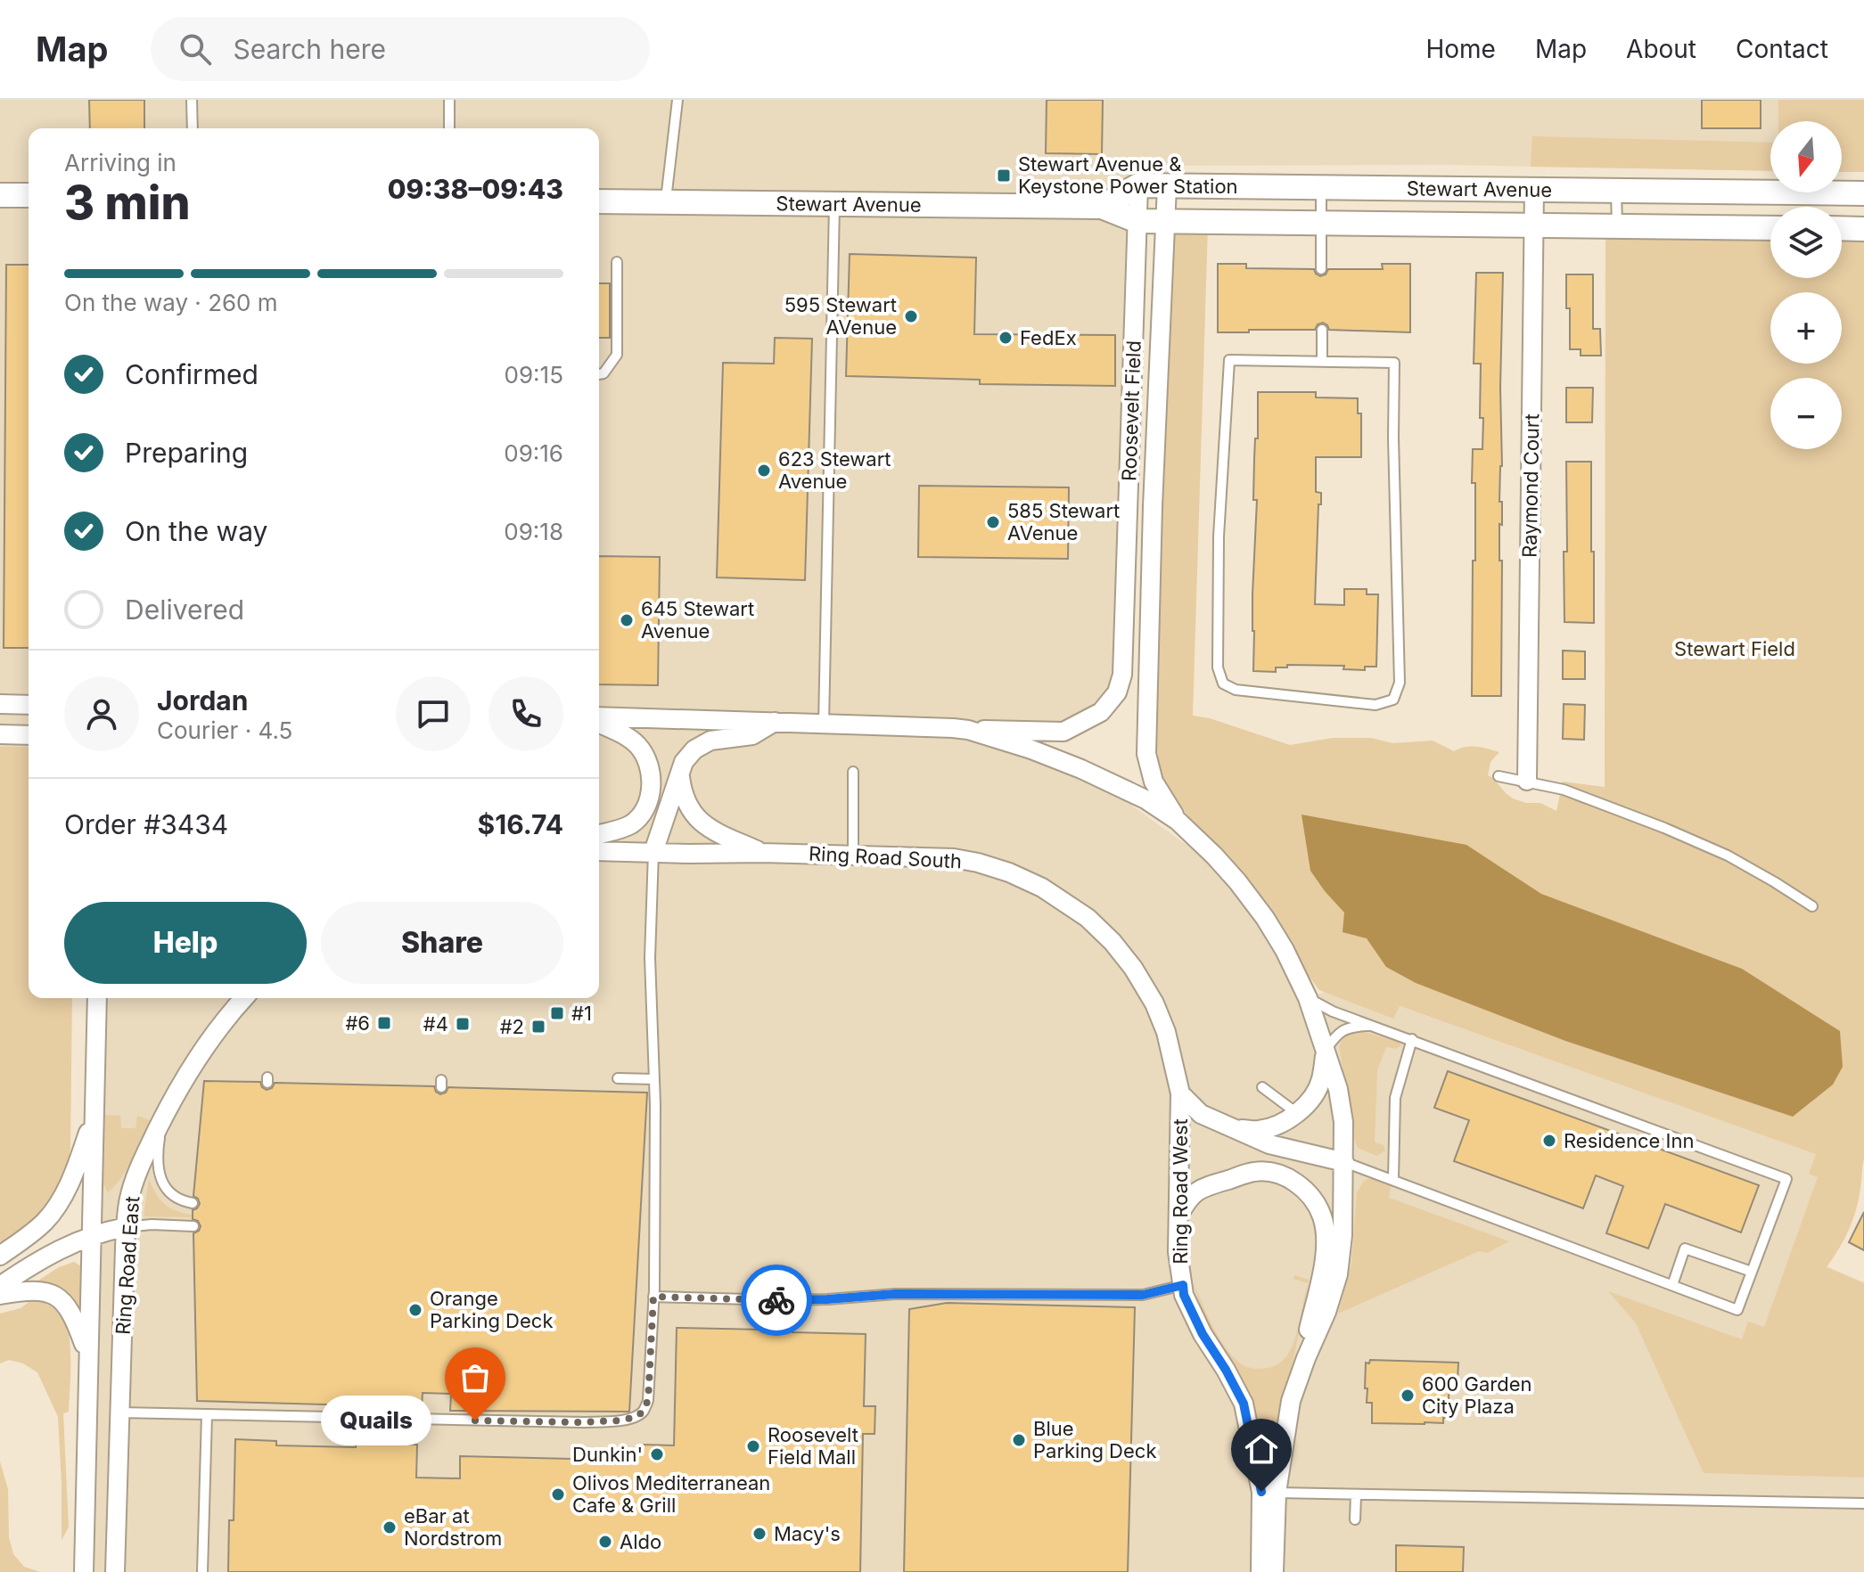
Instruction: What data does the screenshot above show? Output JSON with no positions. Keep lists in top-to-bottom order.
{
  "streets": {
    "main road": ["Stewart Avenue"],
    "street": [
      "Roosevelt Field",
      "Raymond Court",
      "Ring Road South",
      "Ring Road West",
      "Ring Road East"
    ]
  },
  "crossings": [
    ["Stewart Avenue", "Roosevelt Field"],
    ["Stewart Avenue", "Raymond Court"],
    ["Ring Road South", "Ring Road West"]
  ],
  "parks": ["Stewart Field"],
  "places": {
    "transit": [
      "Stewart Avenue & Keystone Power Station",
      "#1",
      "#6",
      "#4",
      "#2"
    ],
    "other": [
      "595 Stewart AVenue",
      "FedEx",
      "623 Stewart Avenue",
      "585 Stewart AVenue",
      "645 Stewart Avenue",
      "Residence Inn",
      "Orange Parking Deck",
      "600 Garden City Plaza",
      "Quails",
      "Blue Parking Deck",
      "Roosevelt Field Mall",
      "Dunkin'",
      "Olivos Mediterranean Cafe & Grill",
      "eBar at Nordstrom",
      "Macy's",
      "Aldo"
    ]
  },
  "north": "bottom",
  "page": {
    "header": "Map",
    "search": "Search here",
    "nav": [
      "Home",
      "Map",
      "About",
      "Contact"
    ],
    "map_buttons": ["+", "−"],
    "heading": ["3 min", "Arriving in", "09:38–09:43"],
    "panel": [
      "Jordan",
      "Courier · 4.5",
      "Order #3434",
      "$16.74"
    ],
    "bar": "On the way · 260 m",
    "list": [
      ["Confirmed", "09:15"],
      ["Preparing", "09:16"],
      ["On the way", "09:18"],
      "Delivered"
    ],
    "buttons": ["Help", "Share"],
    "bubble": "Quails"
  }
}
